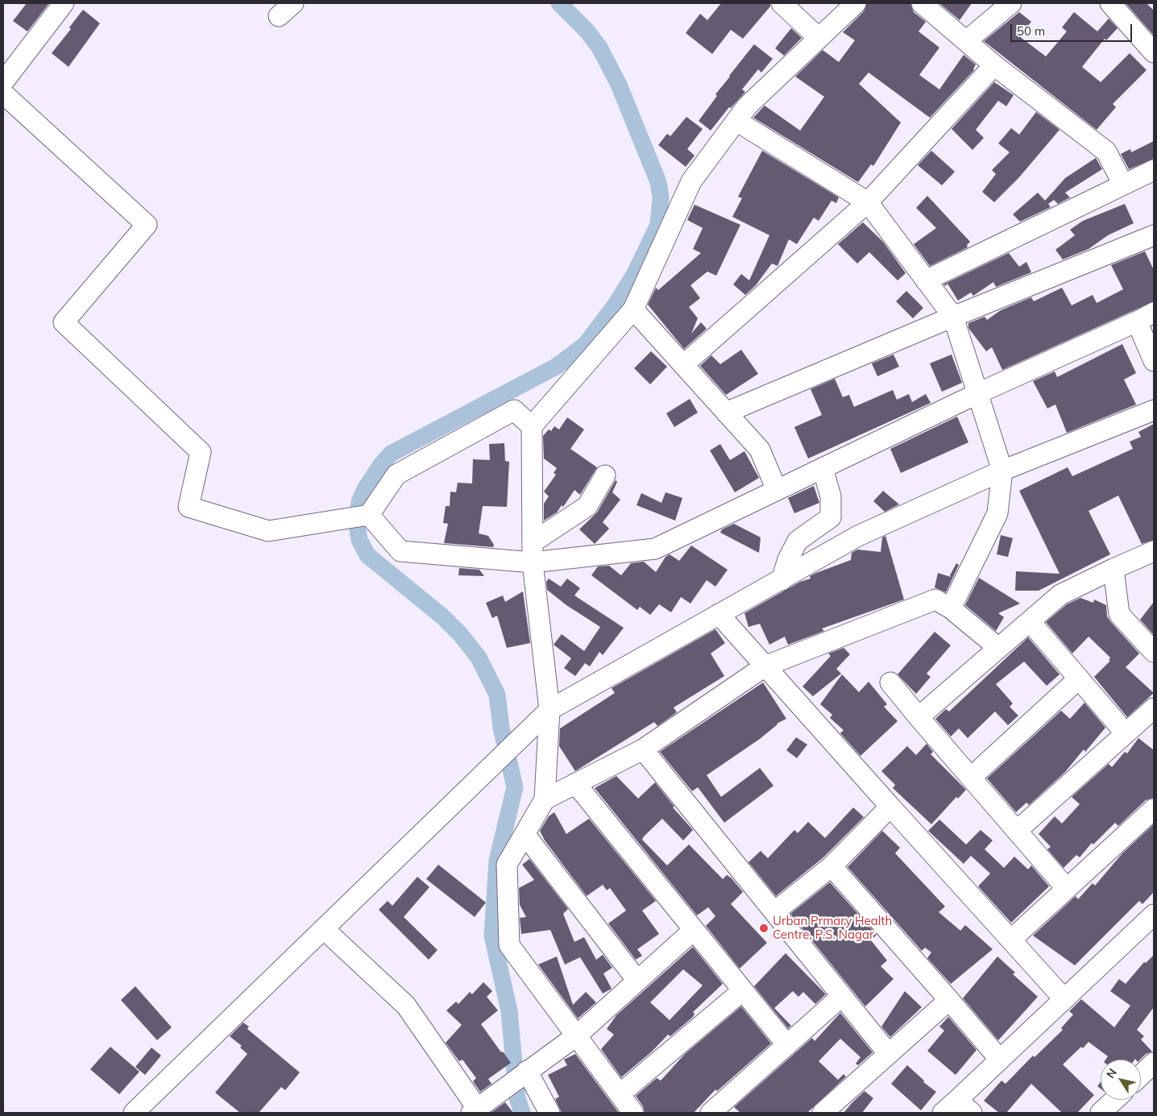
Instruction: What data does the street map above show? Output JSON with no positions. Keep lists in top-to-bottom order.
{
  "places": ["Urban Prmary Health Centre, P.S. Nagar"],
  "scale_bar": "50 m",
  "north": "top left"
}
